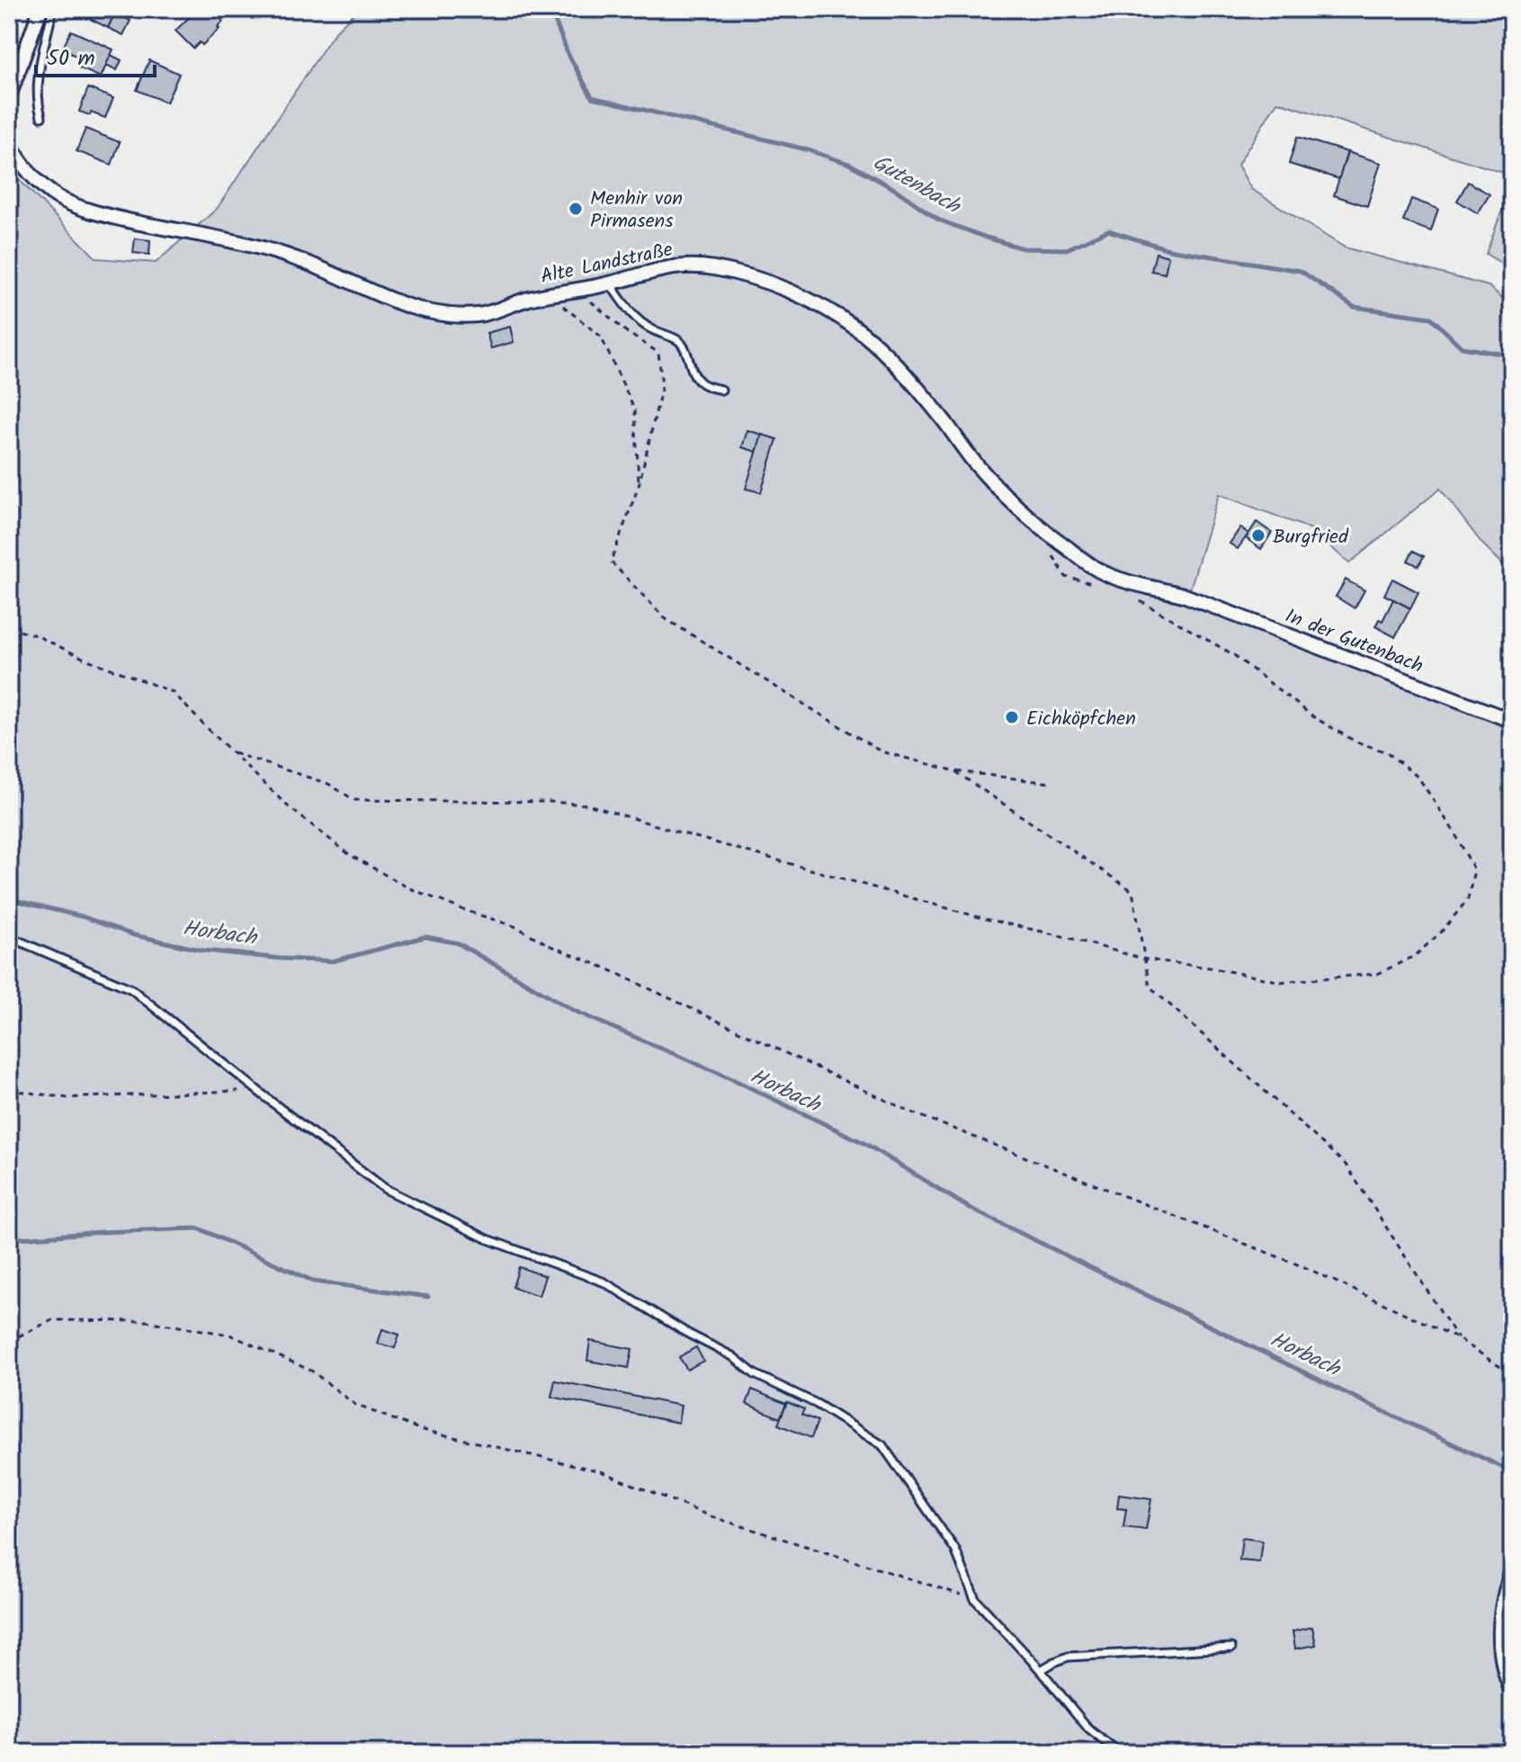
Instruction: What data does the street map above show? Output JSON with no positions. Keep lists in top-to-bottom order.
{
  "streets": {
    "street": ["Alte Landstraße", "In der Gutenbach"]
  },
  "crossings": [
    ["Alte Landstraße", "In der Gutenbach"]
  ],
  "water": ["Gutenbach", "Horbach"],
  "places": ["Menhir von Pirmasens", "Burgfried", "Eichköpfchen"],
  "scale_bar": "50 m"
}
